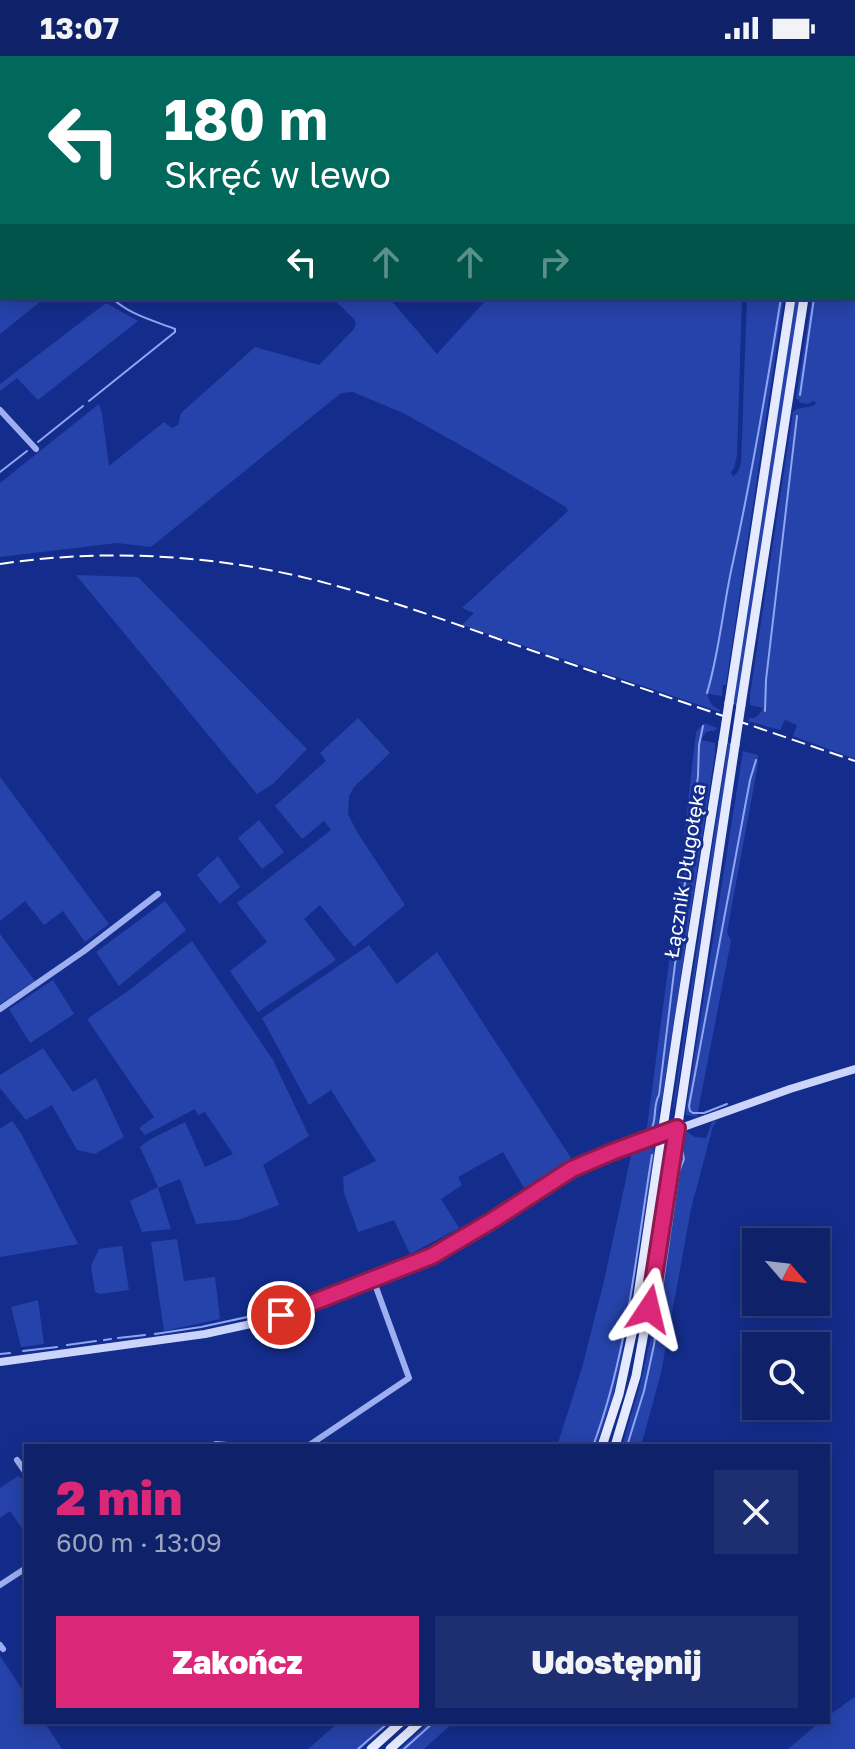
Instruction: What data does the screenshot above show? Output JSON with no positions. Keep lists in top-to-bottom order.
{
  "streets": {
    "main road": ["Łącznik Długołęka"]
  },
  "north": "bottom right",
  "page": {
    "status": "13:07",
    "turn": ["180 m", "Skręć w lewo"],
    "heading": ["2 min", "600 m · 13:09"],
    "buttons": ["Zakończ", "Udostępnij"]
  }
}
